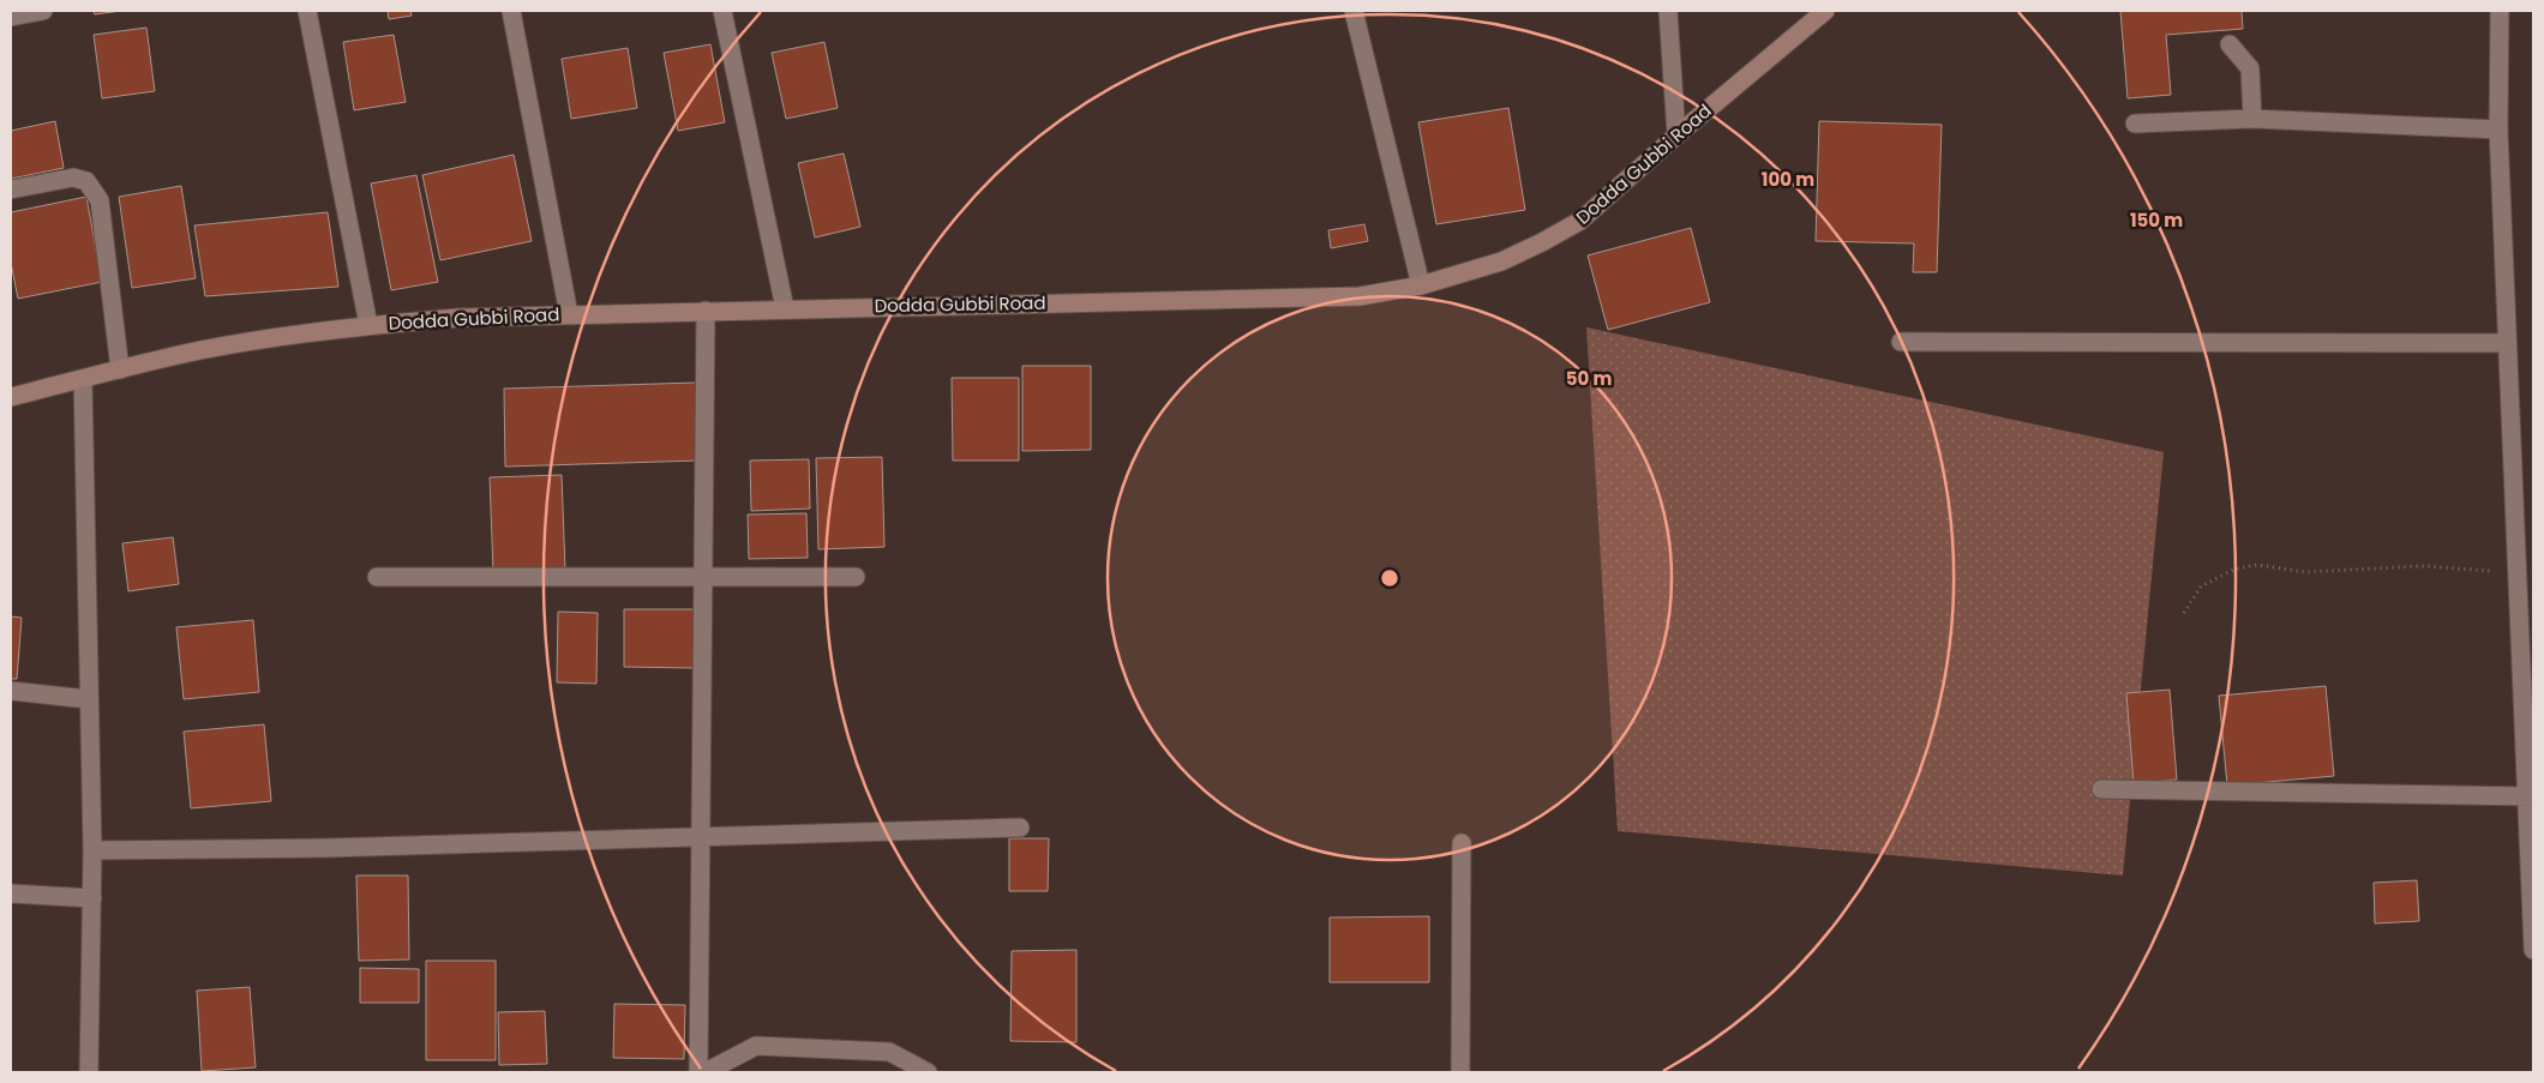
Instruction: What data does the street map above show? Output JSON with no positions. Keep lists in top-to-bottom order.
{
  "streets": {
    "main road": ["Dodda Gubbi Road"]
  },
  "rings": ["100 m", "150 m", "50 m"]
}
